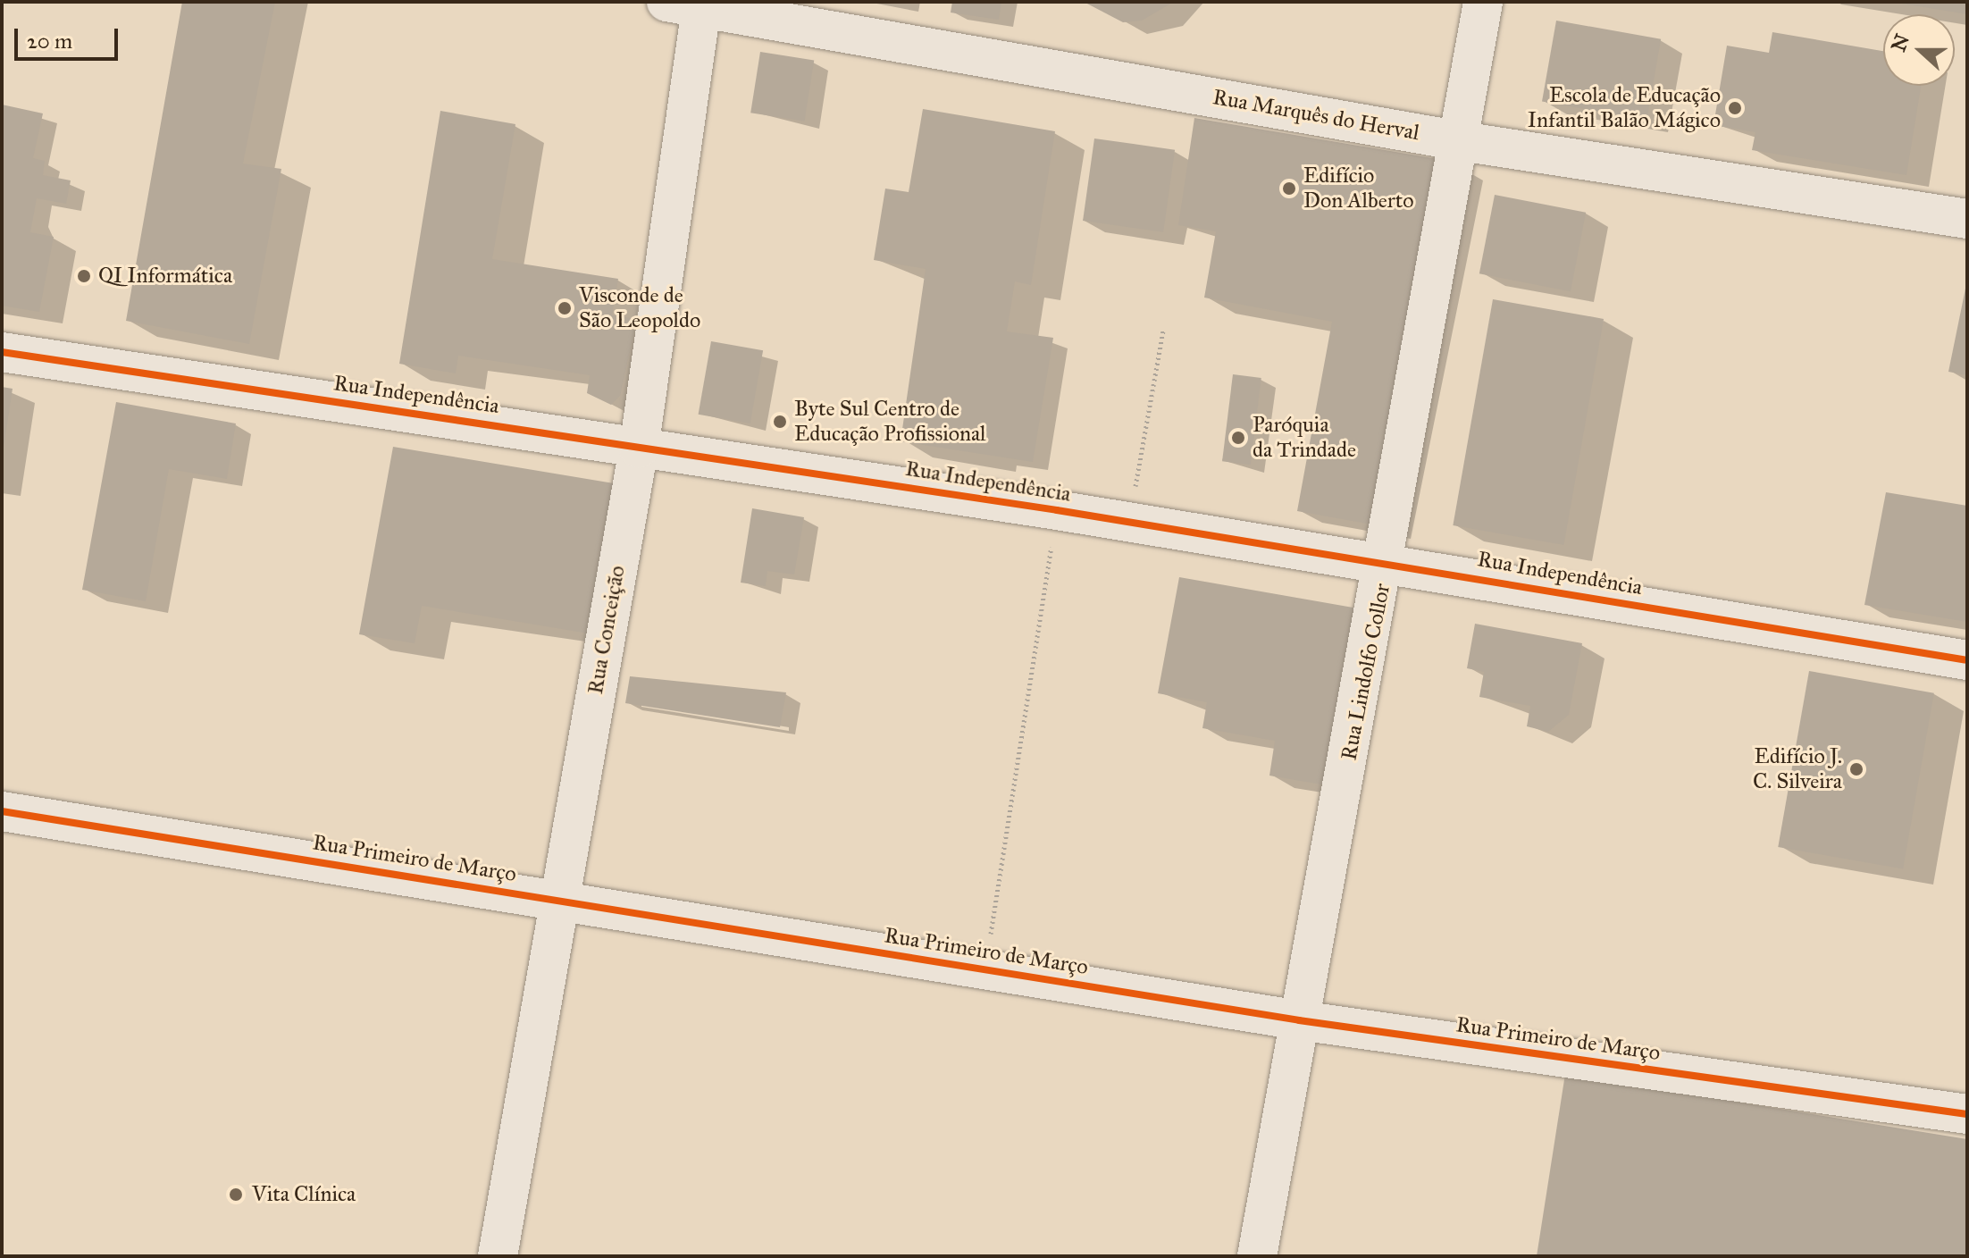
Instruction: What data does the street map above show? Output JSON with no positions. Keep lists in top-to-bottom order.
{
  "streets": {
    "street": [
      "Rua Marquês do Herval",
      "Rua Independência",
      "Rua Conceição",
      "Rua Lindolfo Collor",
      "Rua Primeiro de Março"
    ]
  },
  "crossings": [
    ["Rua Marquês do Herval", "Rua Conceição"],
    ["Rua Marquês do Herval", "Rua Lindolfo Collor"],
    ["Rua Independência", "Rua Conceição"],
    ["Rua Independência", "Rua Lindolfo Collor"],
    ["Rua Conceição", "Rua Primeiro de Março"],
    ["Rua Lindolfo Collor", "Rua Primeiro de Março"]
  ],
  "places": [
    "Escola de Educação Infantil Balão Mágico",
    "Edifício Don Alberto",
    "QI Informática",
    "Visconde de São Leopoldo",
    "Byte Sul Centro de Educação Profissional",
    "Paróquia da Trindade",
    "Edifício J. C. Silveira",
    "Vita Clínica"
  ],
  "scale_bar": "20 m",
  "north": "left"
}
